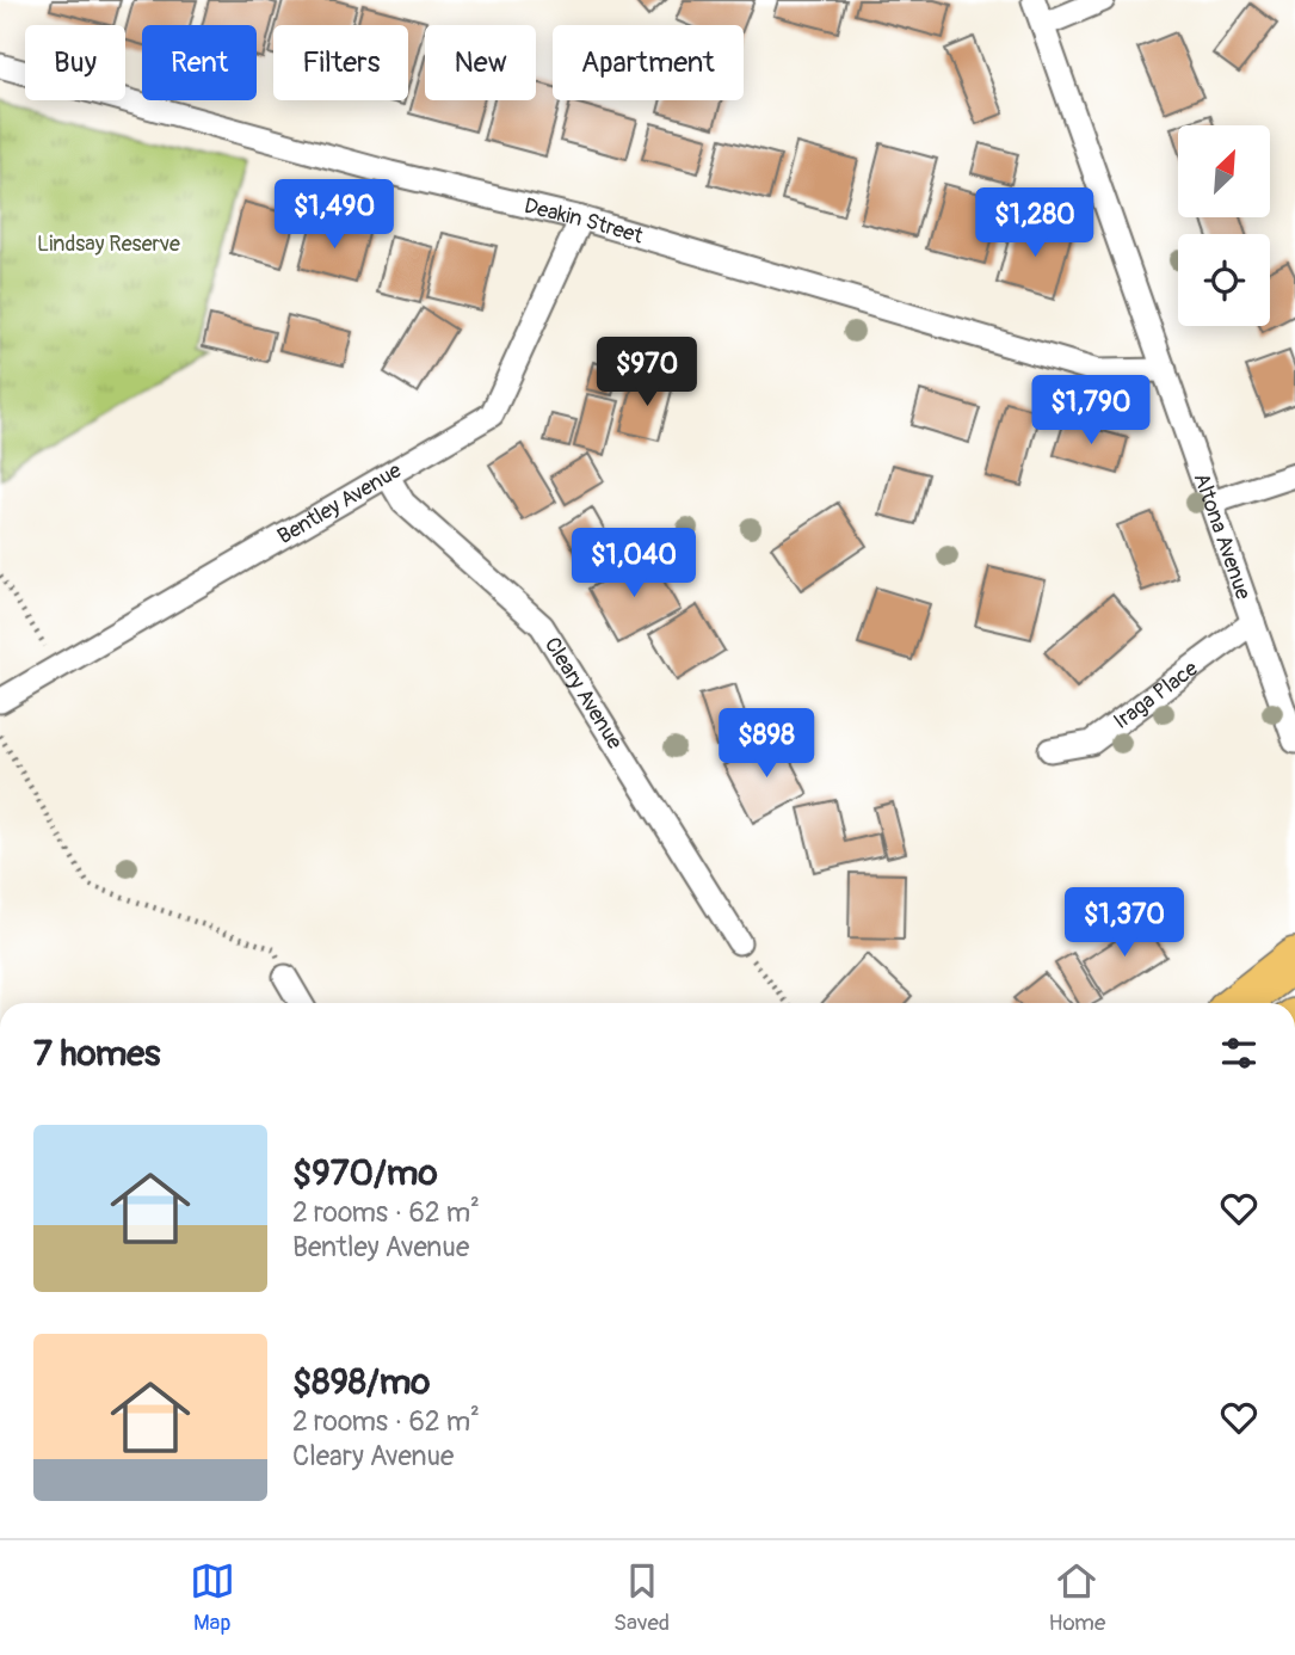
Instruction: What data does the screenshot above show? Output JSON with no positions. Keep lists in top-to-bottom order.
{
  "streets": {
    "street": [
      "Deakin Street",
      "Bentley Avenue",
      "Altona Avenue",
      "Cleary Avenue",
      "Iraga Place"
    ]
  },
  "crossings": [
    ["Deakin Street", "Bentley Avenue"],
    ["Deakin Street", "Altona Avenue"],
    ["Bentley Avenue", "Cleary Avenue"],
    ["Altona Avenue", "Iraga Place"]
  ],
  "parks": ["Lindsay Reserve"],
  "north": "top right",
  "page": {
    "chip": [
      "Buy",
      "Rent",
      "Filters",
      "New",
      "Apartment"
    ],
    "price": [
      "$1,490",
      "$1,280",
      "$970",
      "$1,790",
      "$1,040",
      "$898",
      "$1,370"
    ],
    "heading": "7 homes",
    "list": [
      {
        "name": "$970/mo",
        "note": "2 rooms · 62 m² · Bentley Avenue"
      },
      {
        "name": "$898/mo",
        "note": "2 rooms · 62 m² · Cleary Avenue"
      }
    ],
    "tabs": ["Map", "Saved", "Home"]
  }
}
